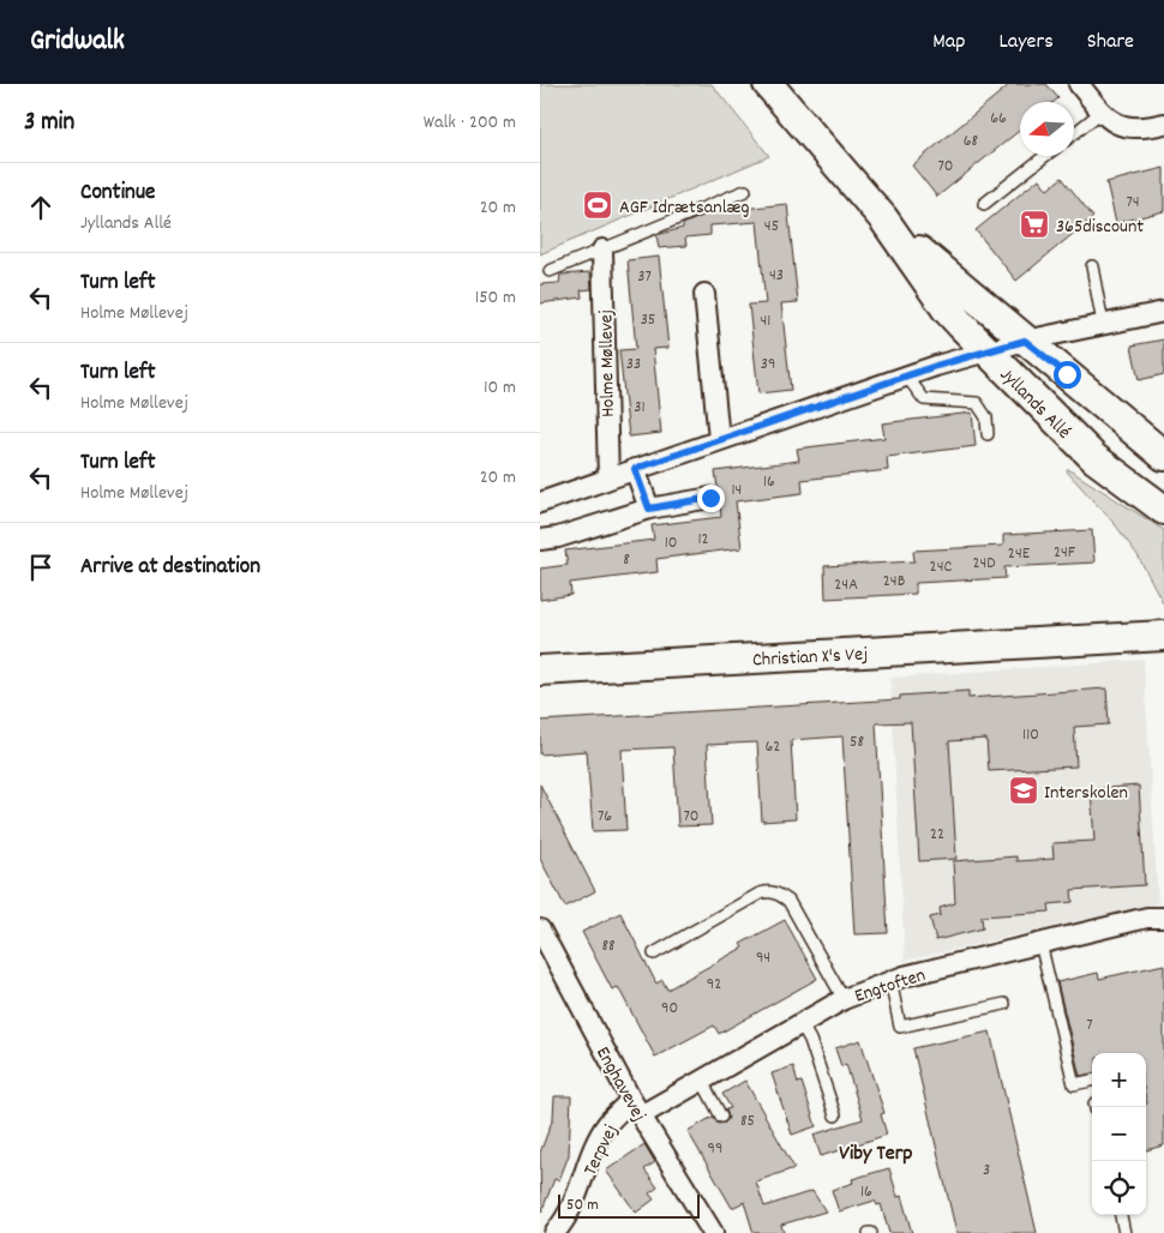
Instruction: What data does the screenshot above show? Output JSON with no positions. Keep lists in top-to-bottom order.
{
  "streets": {
    "street": [
      "Holme Møllevej",
      "Jyllands Allé",
      "Christian X's Vej",
      "Engtoften",
      "Enghavevej",
      "Terpvej"
    ]
  },
  "crossings": [
    ["Engtoften", "Enghavevej"],
    ["Engtoften", "Terpvej"],
    ["Enghavevej", "Terpvej"]
  ],
  "districts": ["Viby Terp"],
  "places": {
    "sports": ["AGF Idrætsanlæg"],
    "supermarket": ["365discount"],
    "school or university": ["Interskolen"]
  },
  "house_numbers": [
    "66",
    "68",
    "70",
    "74",
    "45",
    "43",
    "37",
    "35",
    "41",
    "33",
    "39",
    "31",
    "16",
    "14",
    "12",
    "10",
    "24F",
    "24E",
    "8",
    "24D",
    "24C",
    "24B",
    "24A",
    "110",
    "58",
    "62",
    "76",
    "70",
    "22",
    "88",
    "94",
    "92",
    "90",
    "7",
    "85",
    "99",
    "3",
    "16"
  ],
  "scale_bar": "50 m",
  "north": "left",
  "page": {
    "header": "Gridwalk",
    "nav": ["Map", "Layers", "Share"],
    "heading": ["3 min", "Walk · 200 m"],
    "list": [
      ["Continue", "Jyllands Allé", "20 m"],
      ["Turn left", "Holme Møllevej", "150 m"],
      ["Turn left", "Holme Møllevej", "10 m"],
      ["Turn left", "Holme Møllevej", "20 m"],
      "Arrive at destination"
    ],
    "map_buttons": ["+", "−"],
    "scale": "50 m"
  }
}
